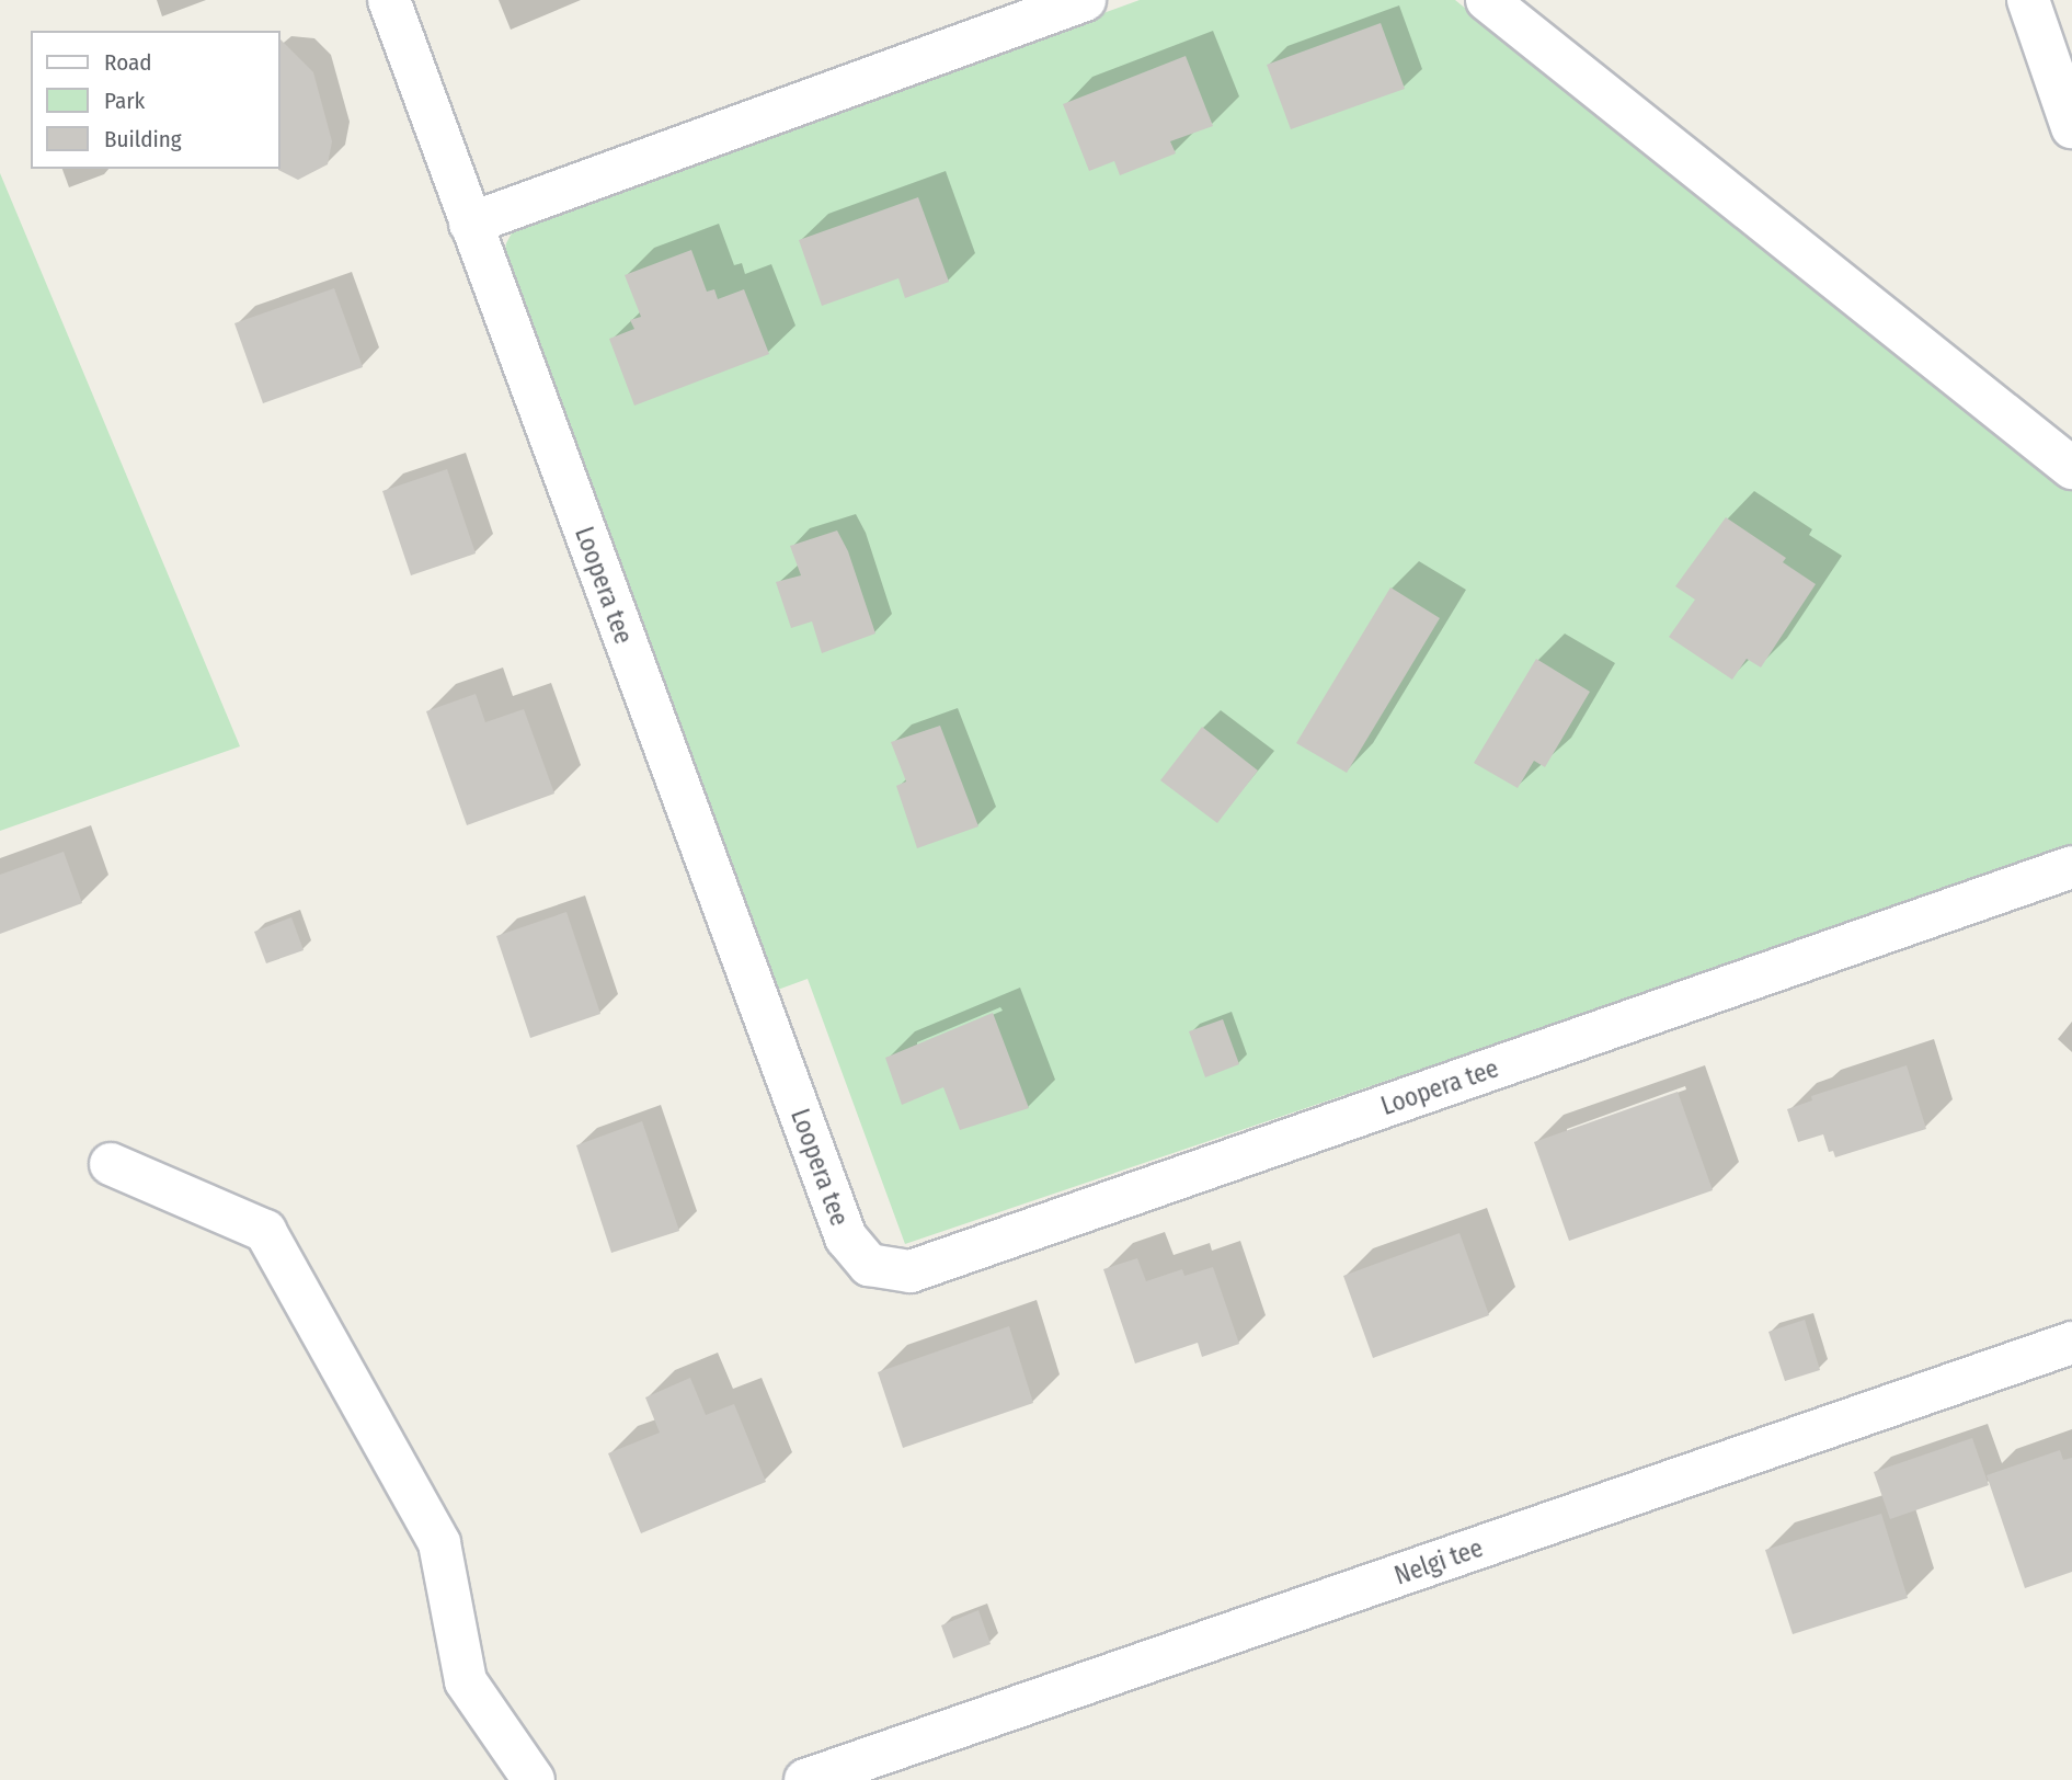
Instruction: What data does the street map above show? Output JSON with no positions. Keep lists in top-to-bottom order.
{
  "streets": {
    "street": ["Loopera tee", "Nelgi tee"]
  },
  "legend": ["Road", "Park", "Building"]
}
